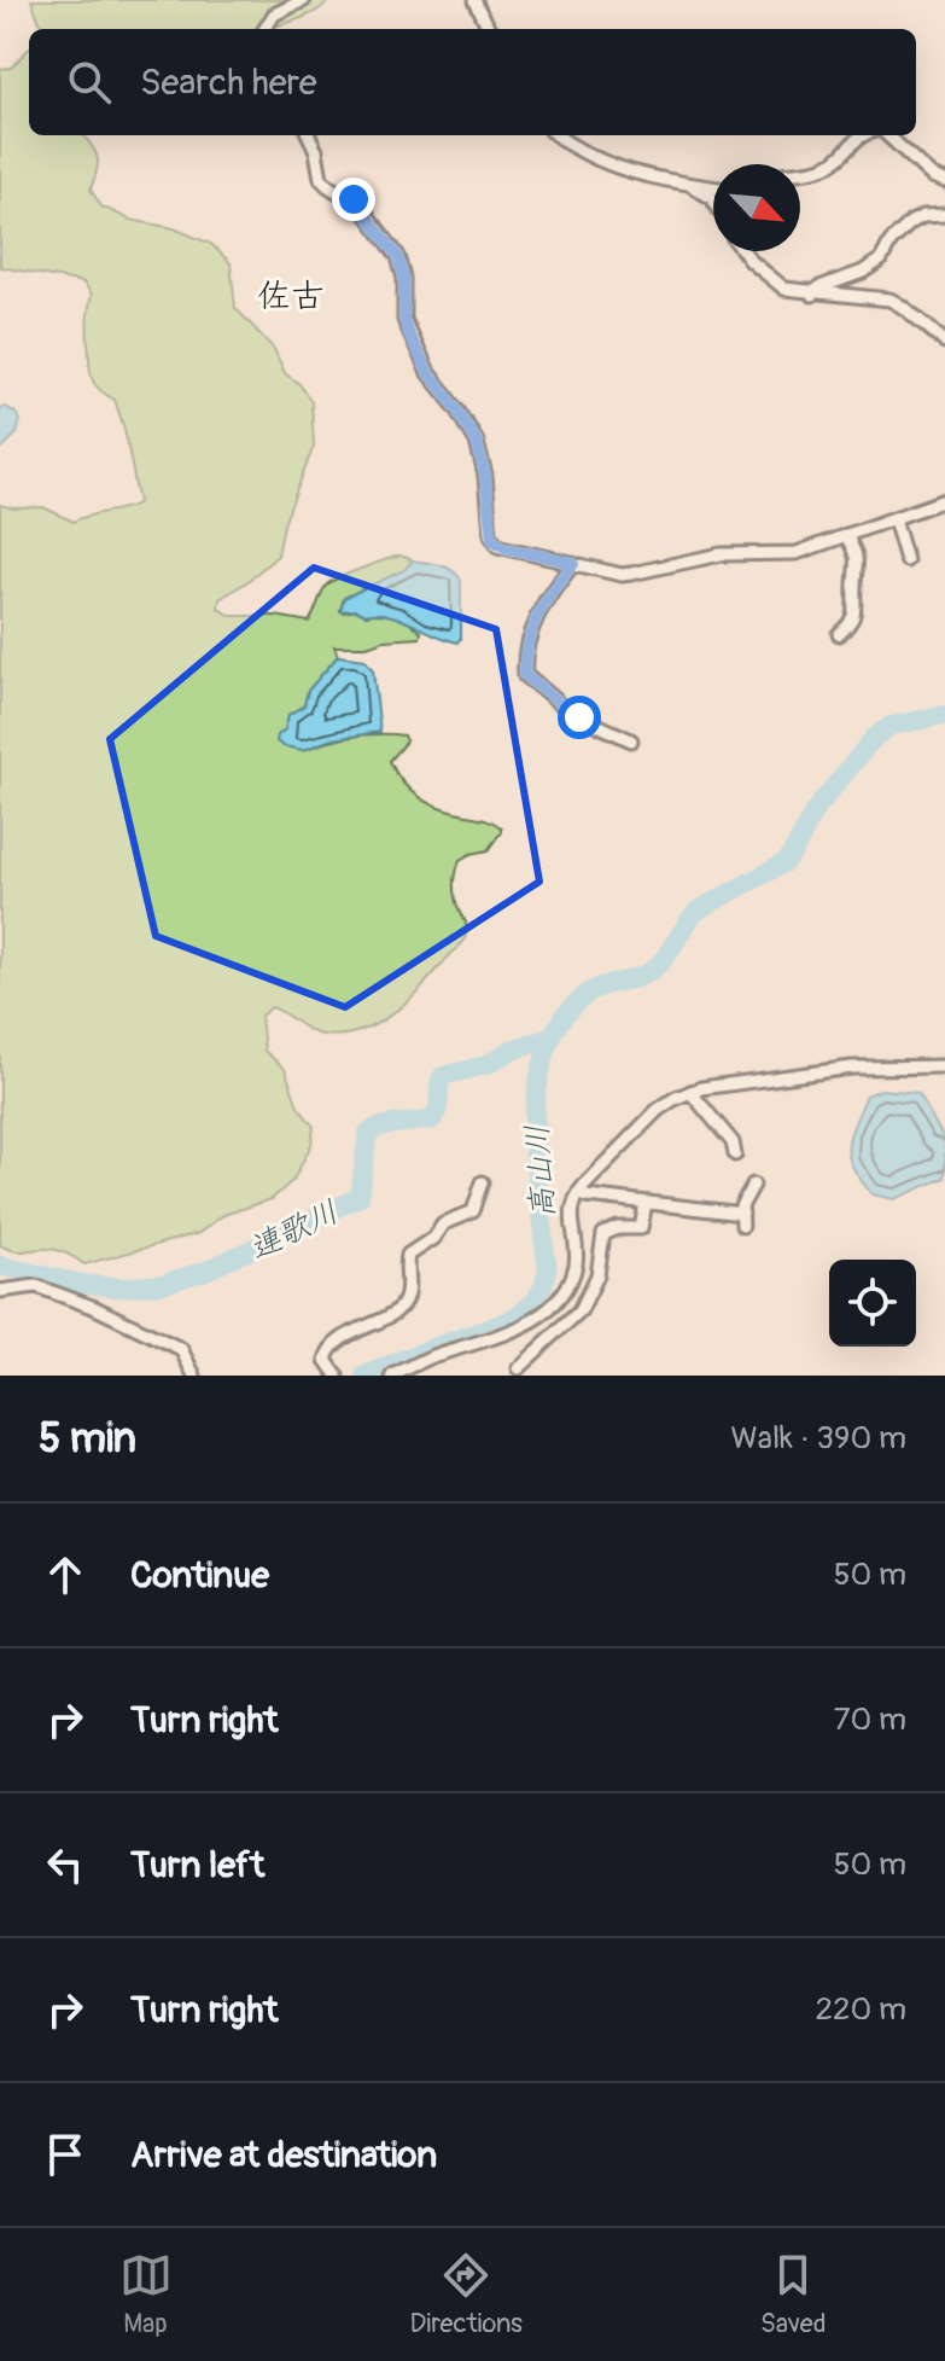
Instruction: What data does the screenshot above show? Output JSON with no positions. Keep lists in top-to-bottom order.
{
  "districts": ["佐古"],
  "water": ["高山川", "連歌川"],
  "north": "bottom right",
  "page": {
    "search": "Search here",
    "heading": ["5 min", "Walk · 390 m"],
    "list": [
      ["Continue", "50 m"],
      ["Turn right", "70 m"],
      ["Turn left", "50 m"],
      ["Turn right", "220 m"],
      "Arrive at destination"
    ],
    "nav": ["Map", "Directions", "Saved"]
  }
}
